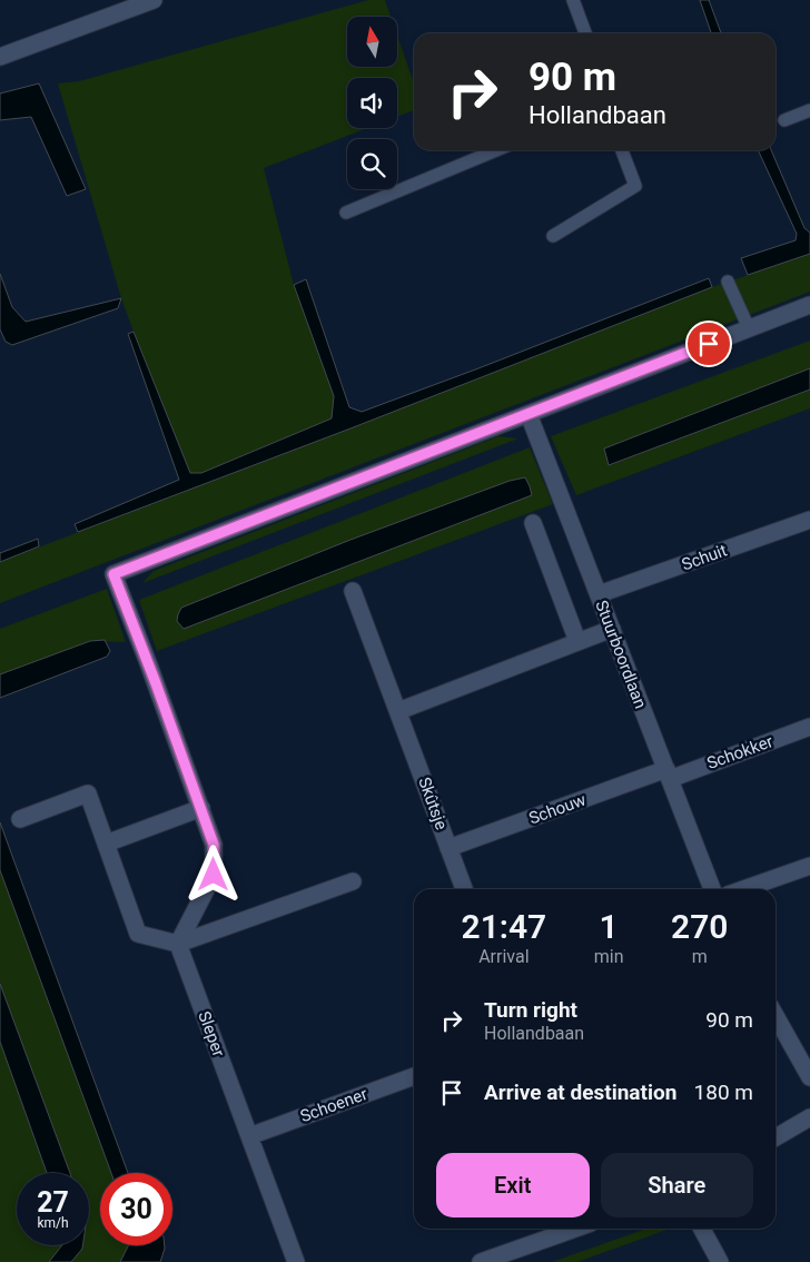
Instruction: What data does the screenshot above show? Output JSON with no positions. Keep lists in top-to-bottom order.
{
  "streets": {
    "street": [
      "Schuit",
      "Stuurboordlaan",
      "Schokker",
      "Skûtsje",
      "Schouw",
      "Sleper",
      "Schoener"
    ]
  },
  "crossings": [
    ["Schuit", "Stuurboordlaan"],
    ["Stuurboordlaan", "Schokker"],
    ["Stuurboordlaan", "Schouw"],
    ["Schokker", "Schouw"],
    ["Skûtsje", "Schouw"],
    ["Sleper", "Schoener"]
  ],
  "north": "top",
  "page": {
    "turn": ["90 m", "Hollandbaan"],
    "eta": [
      "21:47",
      "Arrival",
      "1",
      "min",
      "270",
      "m"
    ],
    "list": [
      {
        "name": "Turn right",
        "note": "Hollandbaan",
        "value": "90 m"
      },
      {
        "name": "Arrive at destination",
        "value": "180 m"
      }
    ],
    "buttons": ["Exit", "Share"],
    "speed": "27 km/h",
    "limit": "30"
  }
}
